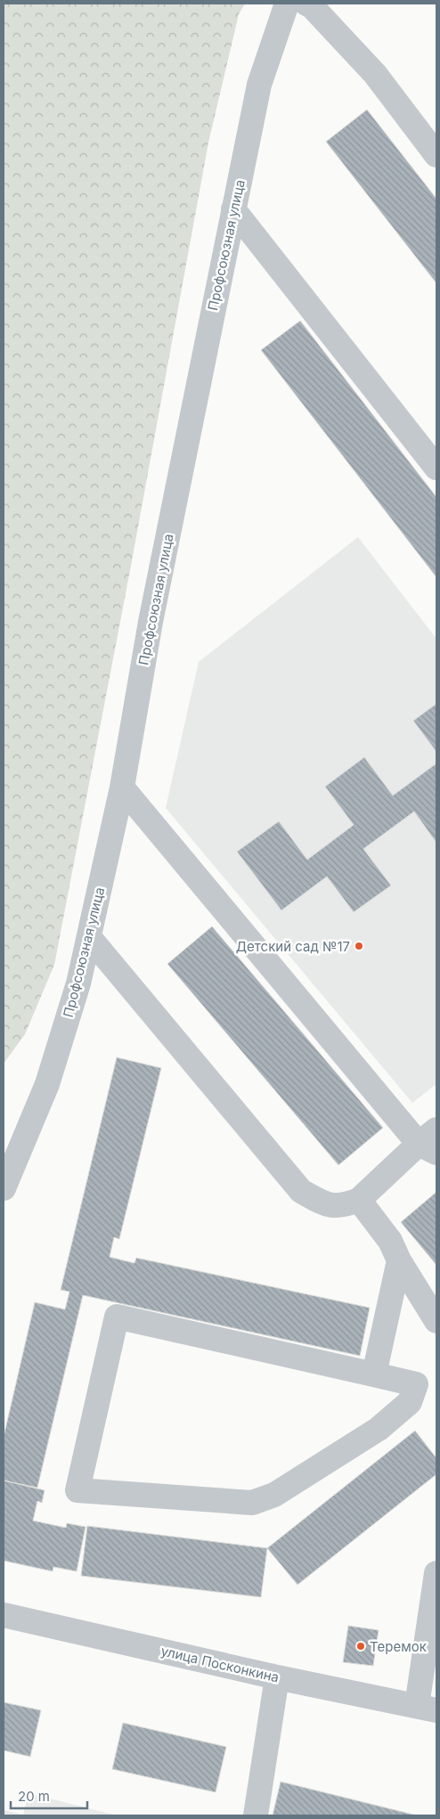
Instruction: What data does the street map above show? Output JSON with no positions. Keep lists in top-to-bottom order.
{
  "streets": {
    "street": ["Профсоюзная улица", "улица Посконкина"]
  },
  "places": ["Детский сад №17", "Теремок"],
  "scale_bar": "20 m"
}
